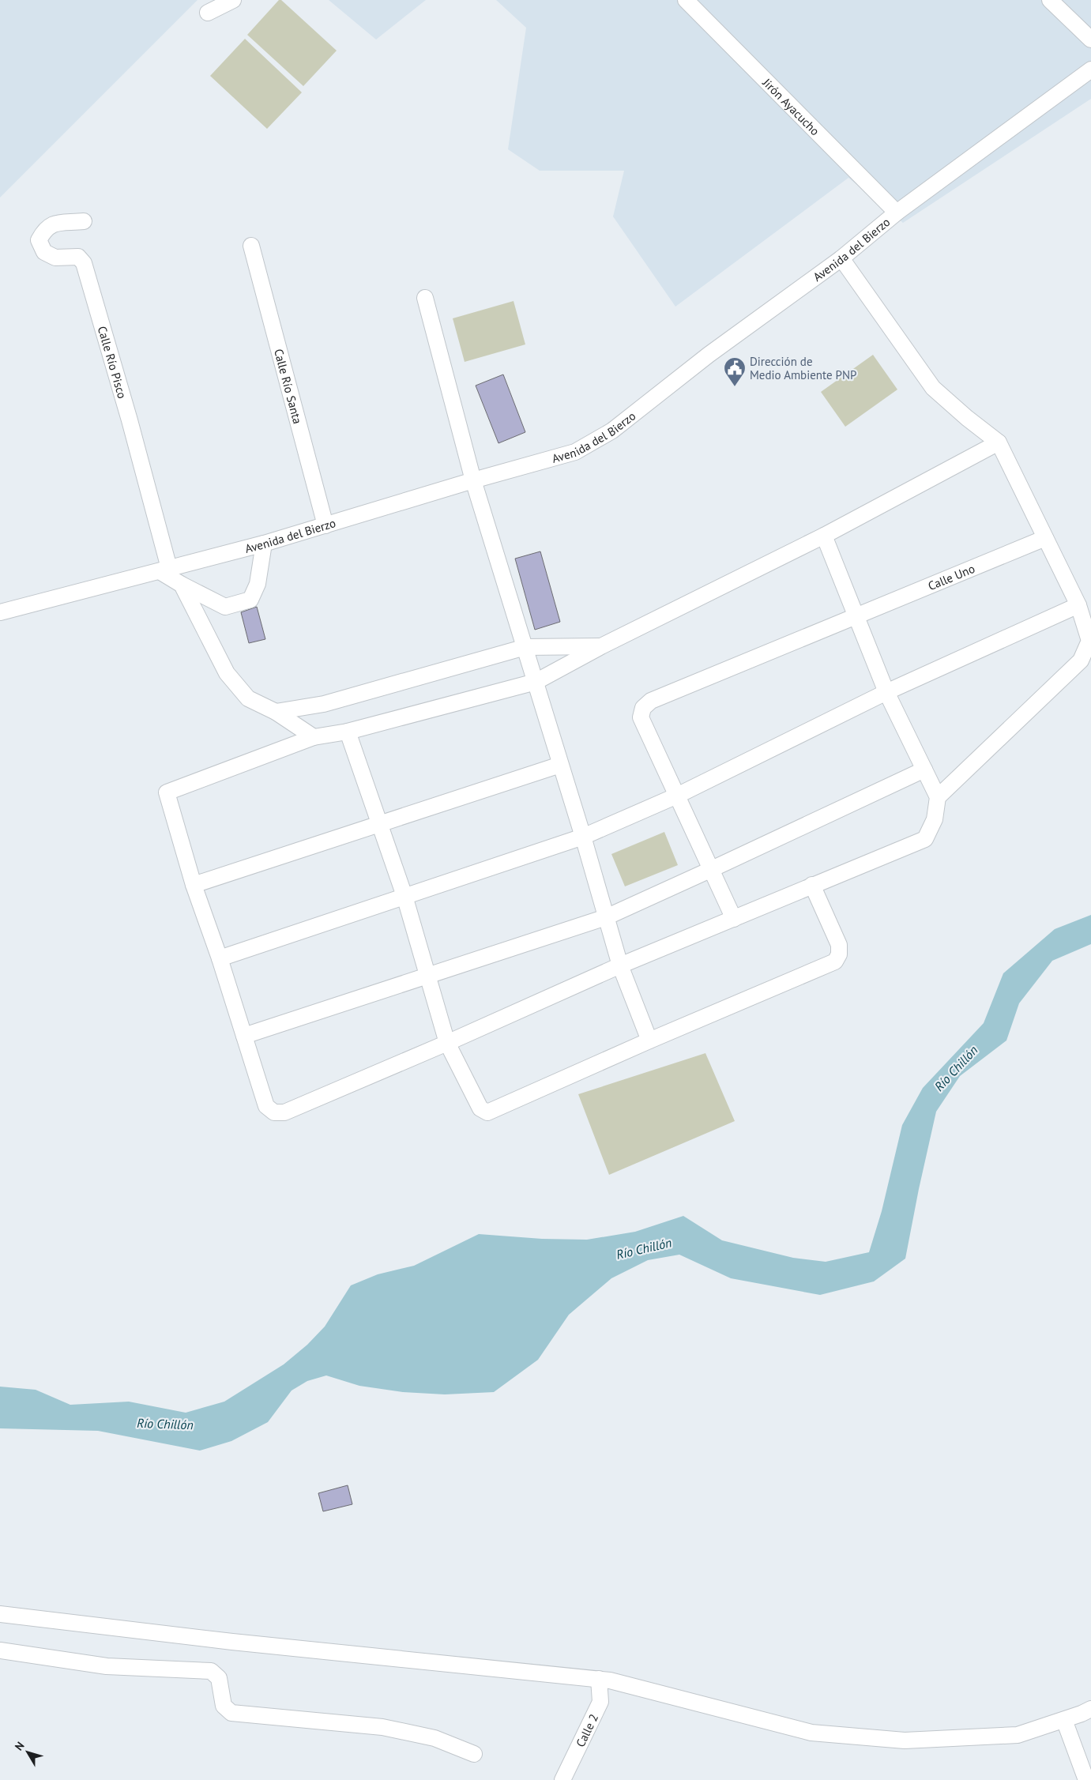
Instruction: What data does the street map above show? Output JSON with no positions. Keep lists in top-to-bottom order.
{
  "streets": {
    "street": [
      "Jirón Ayacucho",
      "Avenida del Bierzo",
      "Calle Río Pisco",
      "Calle Río Santa",
      "Calle Uno",
      "Calle 2"
    ]
  },
  "crossings": [
    ["Jirón Ayacucho", "Avenida del Bierzo"],
    ["Avenida del Bierzo", "Calle Río Pisco"],
    ["Avenida del Bierzo", "Calle Río Santa"]
  ],
  "water": ["Río Chillón"],
  "places": {
    "public building": ["Dirección de Medio Ambiente PNP"]
  },
  "north": "top left"
}
